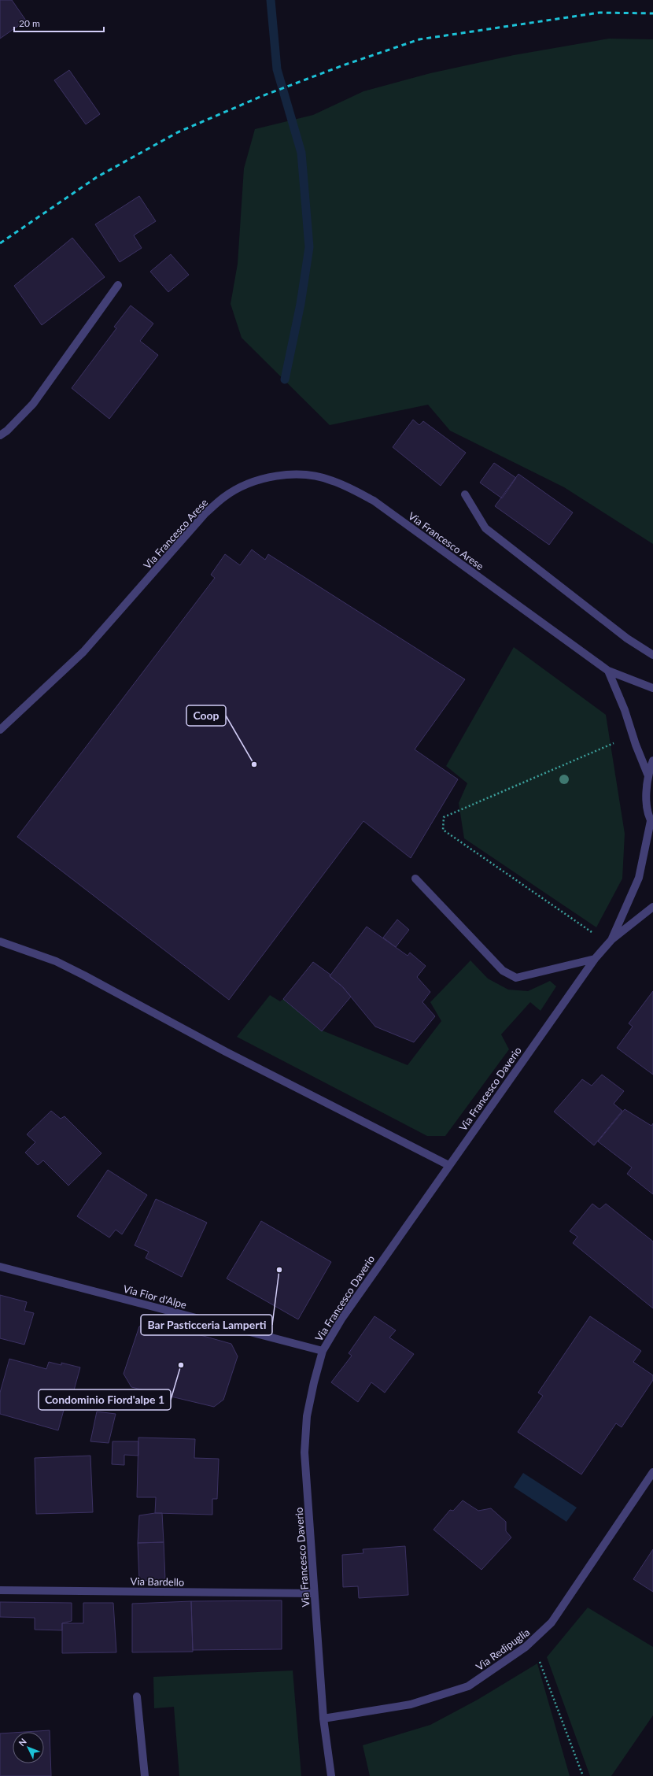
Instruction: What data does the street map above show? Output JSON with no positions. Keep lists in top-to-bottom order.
{
  "streets": {
    "street": [
      "Via Francesco Arese",
      "Via Francesco Daverio",
      "Via Fior d'Alpe",
      "Via Bardello",
      "Via Redipuglia"
    ]
  },
  "crossings": [
    ["Via Francesco Daverio", "Via Fior d'Alpe"],
    ["Via Francesco Daverio", "Via Bardello"],
    ["Via Francesco Daverio", "Via Redipuglia"]
  ],
  "places": ["Coop", "Bar Pasticceria Lamperti", "Condominio Fiord'alpe 1"],
  "scale_bar": "20 m",
  "north": "top left"
}
